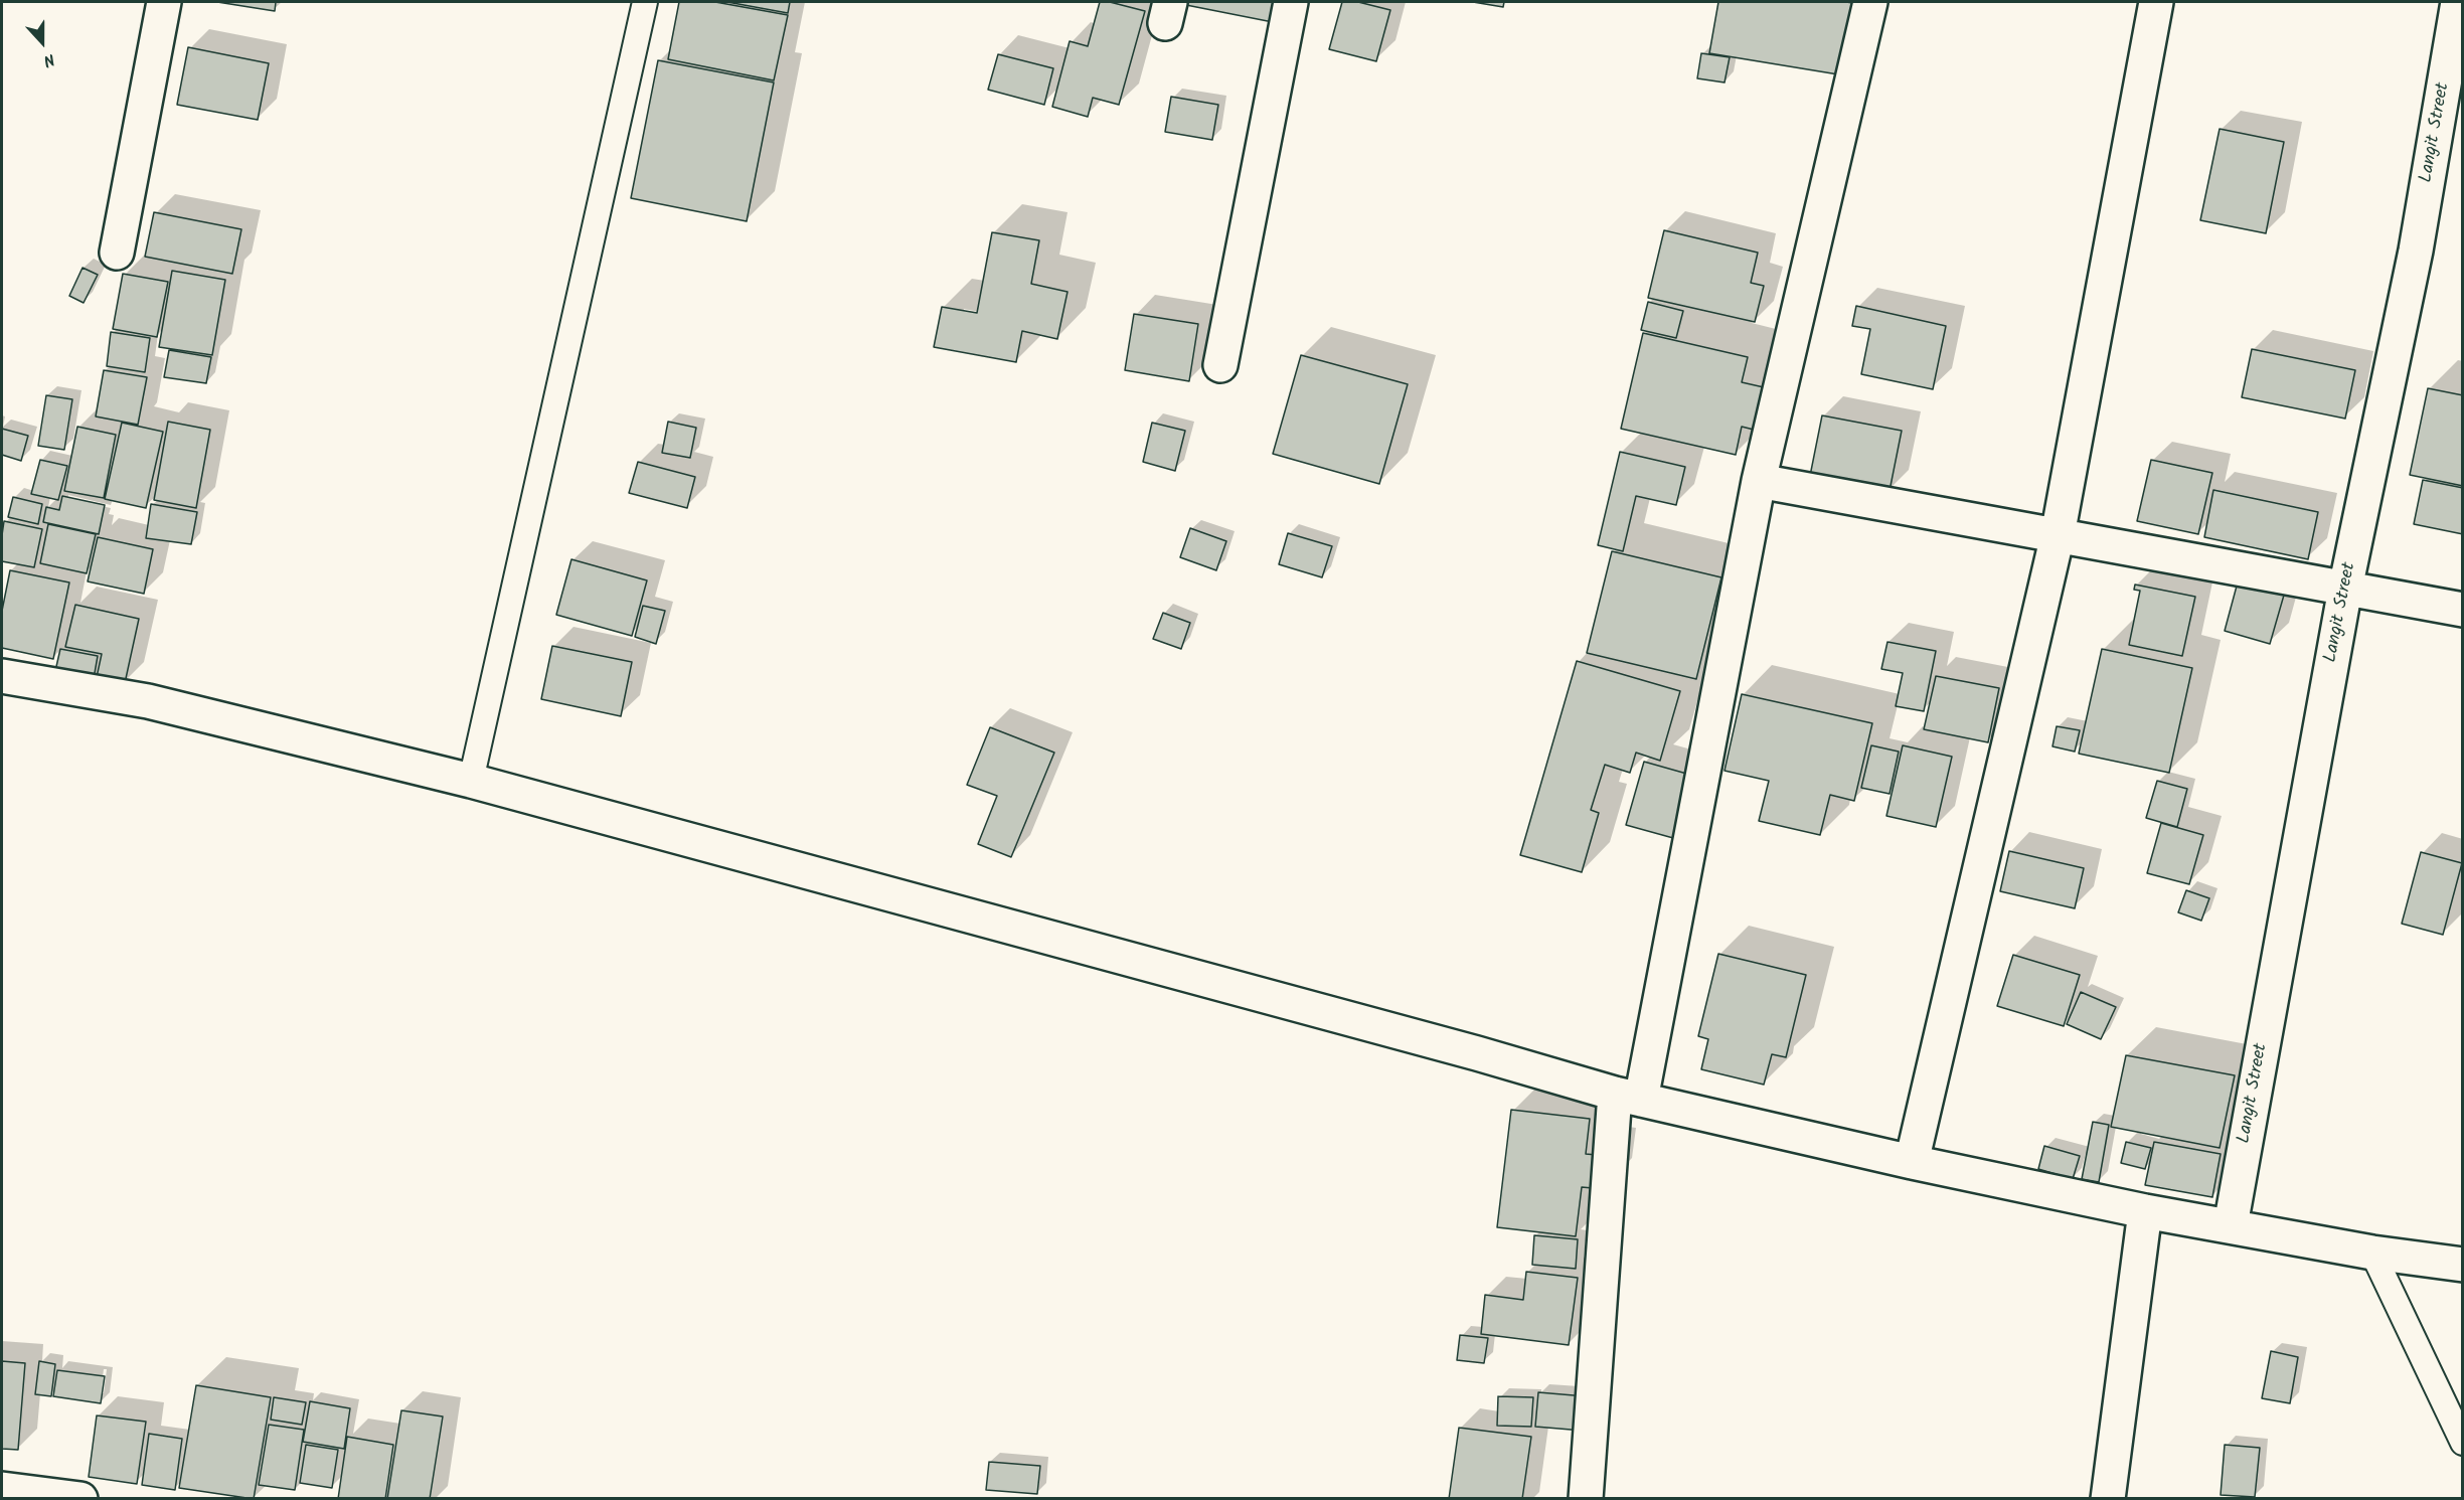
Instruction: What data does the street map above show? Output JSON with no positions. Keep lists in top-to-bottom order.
{
  "streets": {
    "street": ["Langit Street"]
  },
  "north": "bottom"
}
